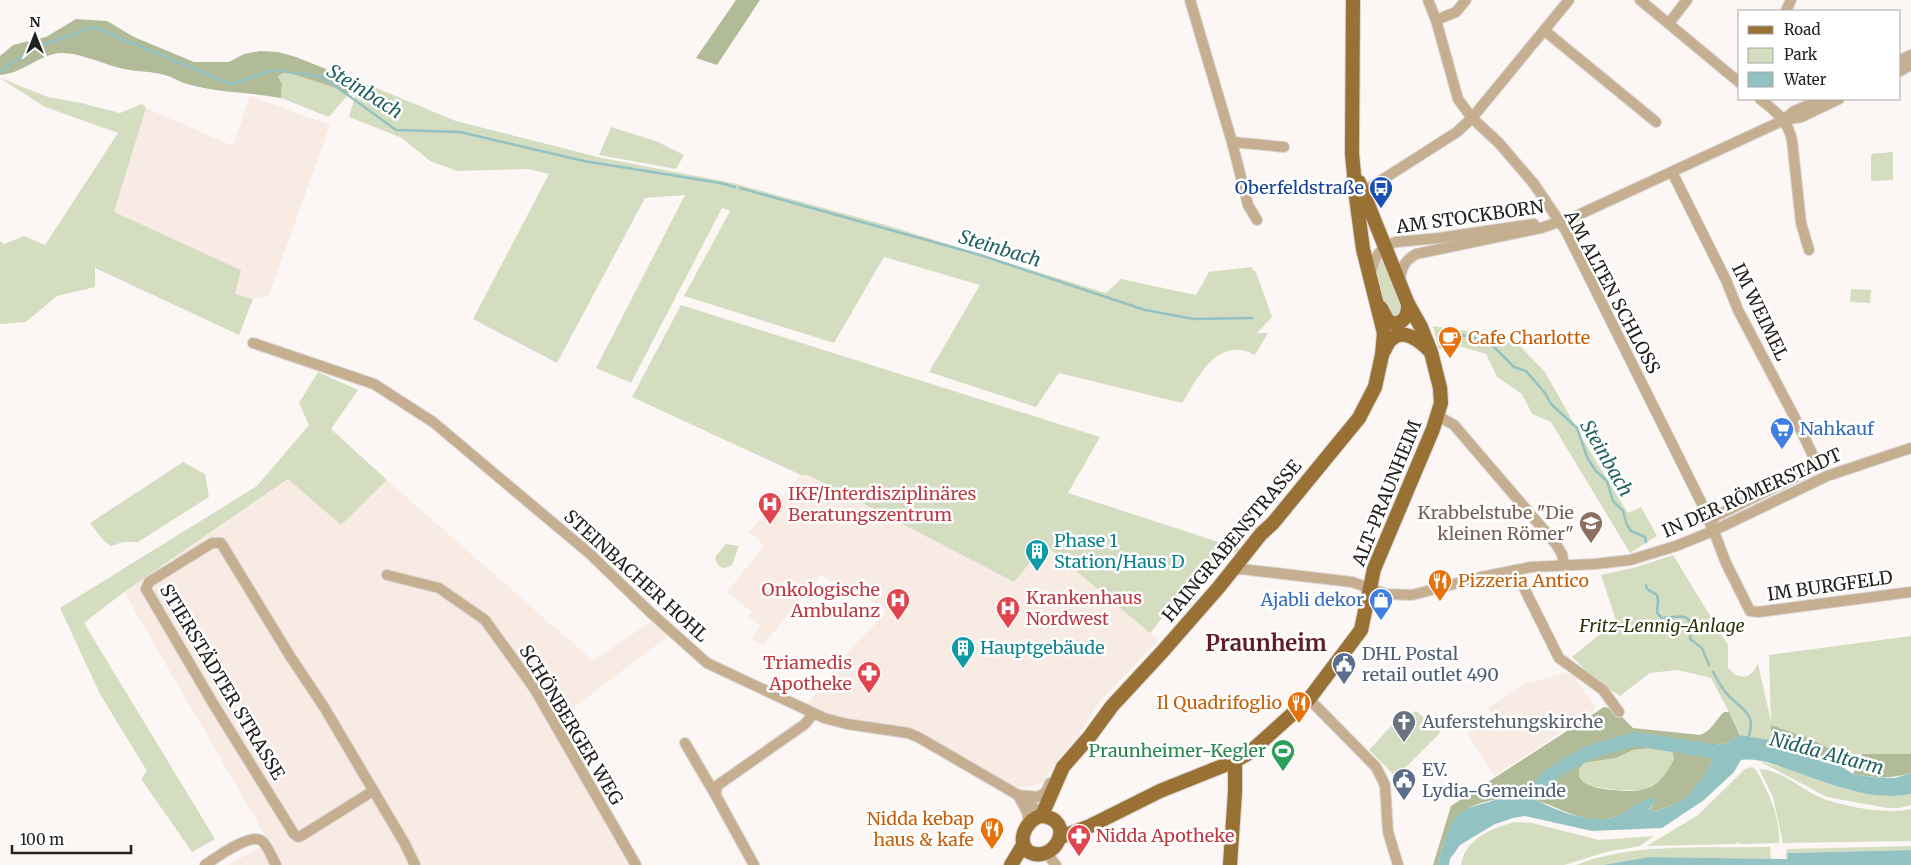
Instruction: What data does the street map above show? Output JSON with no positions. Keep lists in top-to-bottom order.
{
  "streets": {
    "main road": ["ALT-PRAUNHEIM", "HAINGRABENSTRASSE"],
    "street": [
      "AM STOCKBORN",
      "AM ALTEN SCHLOSS",
      "IM WEIMEL",
      "IN DER RÖMERSTADT",
      "STEINBACHER HOHL",
      "IM BURGFELD",
      "STIERSTÄDTER STRASSE",
      "SCHÖNBERGER WEG"
    ]
  },
  "crossings": [
    ["AM STOCKBORN", "AM ALTEN SCHLOSS"],
    ["AM STOCKBORN", "ALT-PRAUNHEIM"],
    ["AM ALTEN SCHLOSS", "IN DER RÖMERSTADT"],
    ["AM ALTEN SCHLOSS", "IM BURGFELD"],
    ["IM WEIMEL", "IN DER RÖMERSTADT"],
    ["ALT-PRAUNHEIM", "IN DER RÖMERSTADT"],
    ["ALT-PRAUNHEIM", "HAINGRABENSTRASSE"],
    ["ALT-PRAUNHEIM", "STEINBACHER HOHL"],
    ["IN DER RÖMERSTADT", "HAINGRABENSTRASSE"],
    ["IN DER RÖMERSTADT", "IM BURGFELD"],
    ["HAINGRABENSTRASSE", "STEINBACHER HOHL"]
  ],
  "districts": ["Praunheim"],
  "water": ["Steinbach", "Nidda Altarm"],
  "parks": ["Fritz-Lennig-Anlage"],
  "places": {
    "bus stop": ["Oberfeldstraße"],
    "cafe": ["Cafe Charlotte"],
    "supermarket": ["Nahkauf"],
    "hospital": ["IKF/Interdisziplinäres Beratungszentrum", "Onkologische Ambulanz", "Krankenhaus Nordwest"],
    "school or university": ["Krabbelstube \"Die kleinen Römer\""],
    "building": ["Phase 1 Station/Haus D", "Hauptgebäude"],
    "restaurant": ["Pizzeria Antico", "Il Quadrifoglio", "Nidda kebap haus & kafe"],
    "shop": ["Ajabli dekor"],
    "public building": ["DHL Postal retail outlet 490", "EV. Lydia-Gemeinde"],
    "pharmacy": ["Triamedis Apotheke", "Nidda Apotheke"],
    "church": ["Auferstehungskirche"],
    "sports": ["Praunheimer-Kegler"]
  },
  "legend": ["Road", "Park", "Water"],
  "scale_bar": "100 m",
  "north": "top"
}
